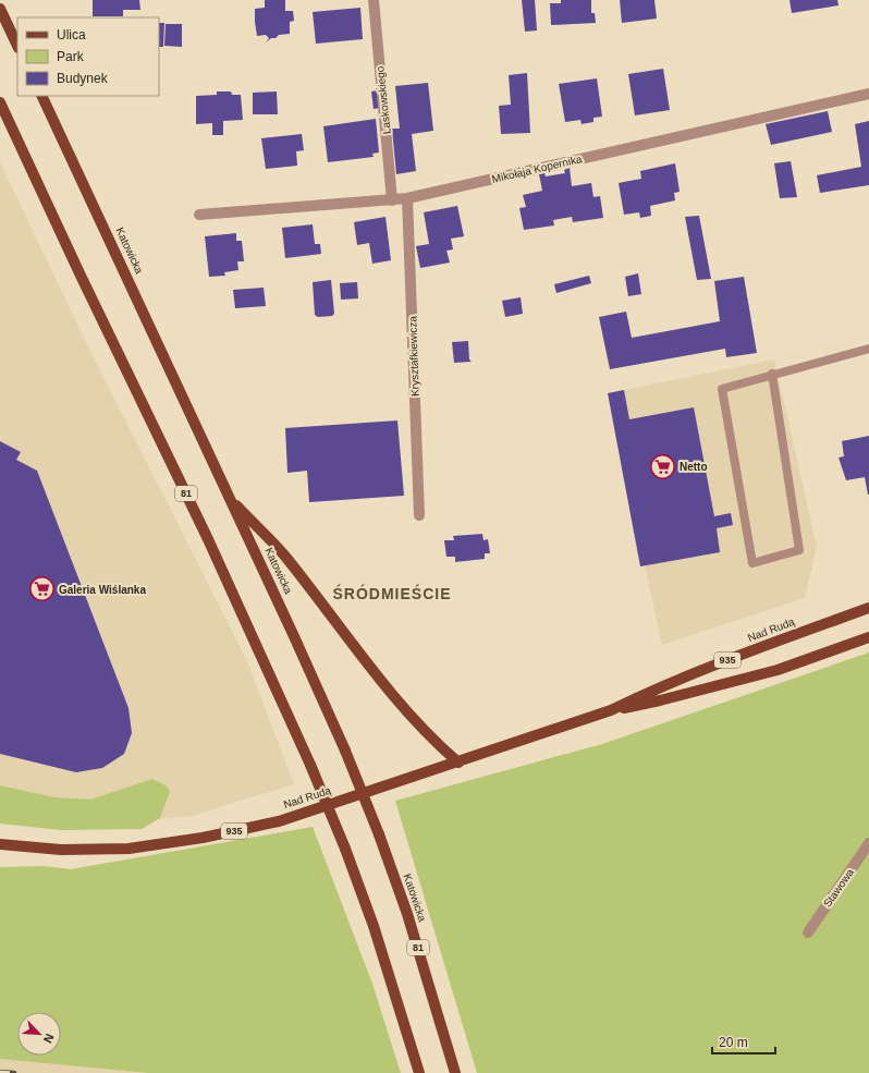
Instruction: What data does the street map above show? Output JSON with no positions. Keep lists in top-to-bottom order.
{
  "streets": {
    "main road": [
      "Katowicka",
      "81",
      "Nad Rudą",
      "935"
    ],
    "street": [
      "Laskowskiego",
      "Mikołaja Kopernika",
      "Krysztafkiewicza",
      "Stawowa"
    ]
  },
  "crossings": [
    ["Laskowskiego", "Mikołaja Kopernika"],
    ["Mikołaja Kopernika", "Krysztafkiewicza"]
  ],
  "districts": ["ŚRÓDMIEŚCIE"],
  "places": {
    "supermarket": ["Netto", "Galeria Wiślanka"]
  },
  "legend": ["Ulica", "Park", "Budynek"],
  "scale_bar": "20 m",
  "north": "bottom right"
}
